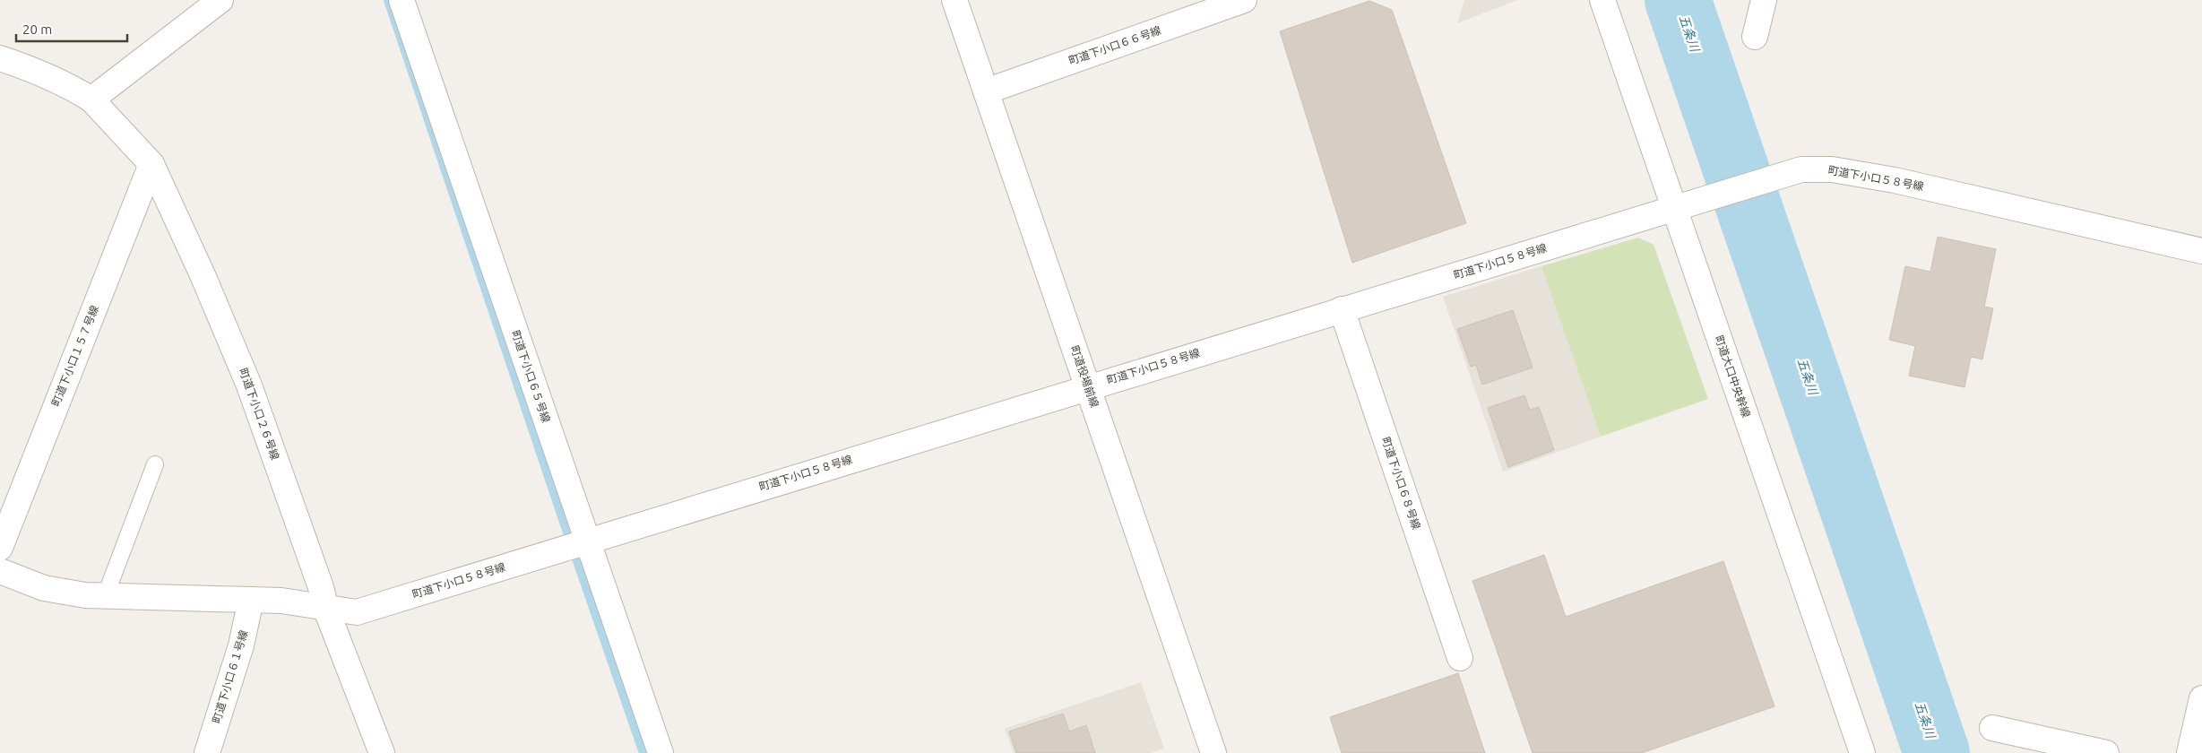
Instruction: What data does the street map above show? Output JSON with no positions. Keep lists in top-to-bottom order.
{
  "streets": {
    "street": [
      "町道下小口６６号線",
      "町道下小口５８号線",
      "町道下小口１５７号線",
      "町道下小口６５号線",
      "町道役場前線",
      "町道大口中央幹線",
      "町道下小口２６号線",
      "町道下小口６８号線",
      "町道下小口６１号線"
    ]
  },
  "crossings": [
    ["町道下小口６６号線", "町道役場前線"],
    ["町道下小口５８号線", "町道下小口６５号線"],
    ["町道下小口５８号線", "町道役場前線"],
    ["町道下小口５８号線", "町道大口中央幹線"],
    ["町道下小口５８号線", "町道下小口２６号線"],
    ["町道下小口５８号線", "町道下小口６８号線"],
    ["町道下小口５８号線", "町道下小口６１号線"],
    ["町道下小口１５７号線", "町道下小口２６号線"]
  ],
  "water": ["五条川"],
  "scale_bar": "20 m"
}
